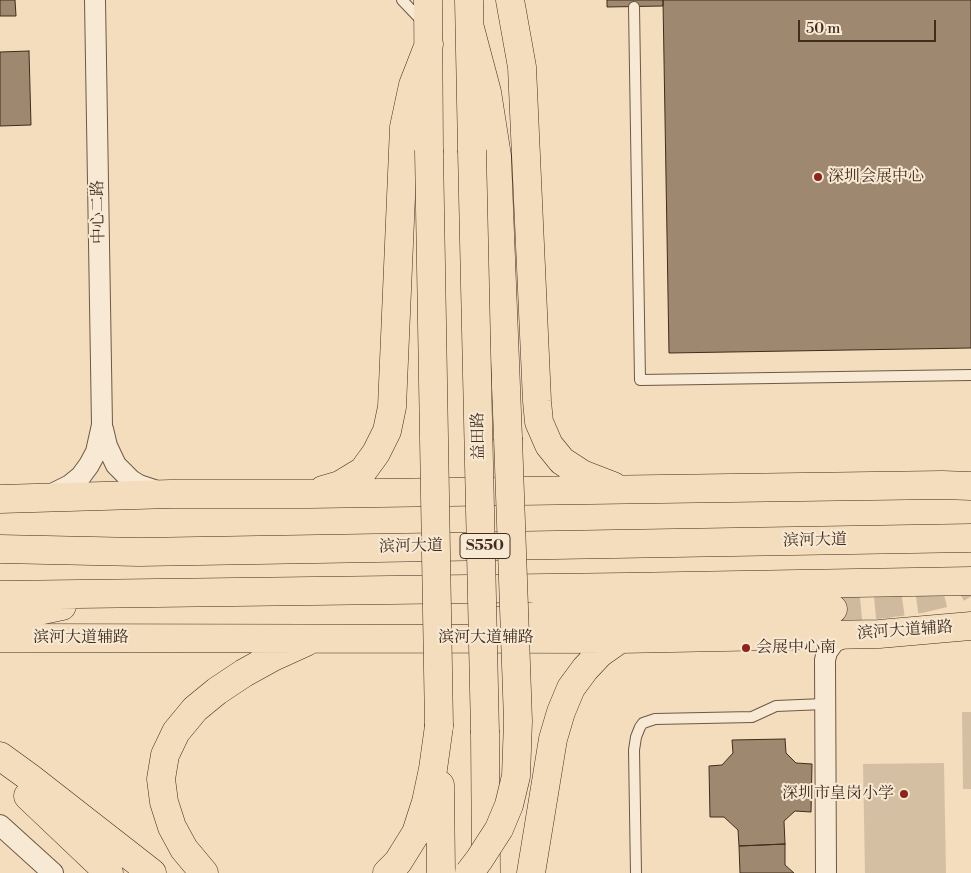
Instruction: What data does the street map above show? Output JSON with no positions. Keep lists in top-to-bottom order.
{
  "streets": {
    "main road": [
      "益田路",
      "滨河大道",
      "S550",
      "滨河大道辅路"
    ],
    "street": ["中心二路"]
  },
  "places": ["深圳会展中心", "会展中心南", "深圳市皇岗小学"],
  "scale_bar": "50 m"
}
